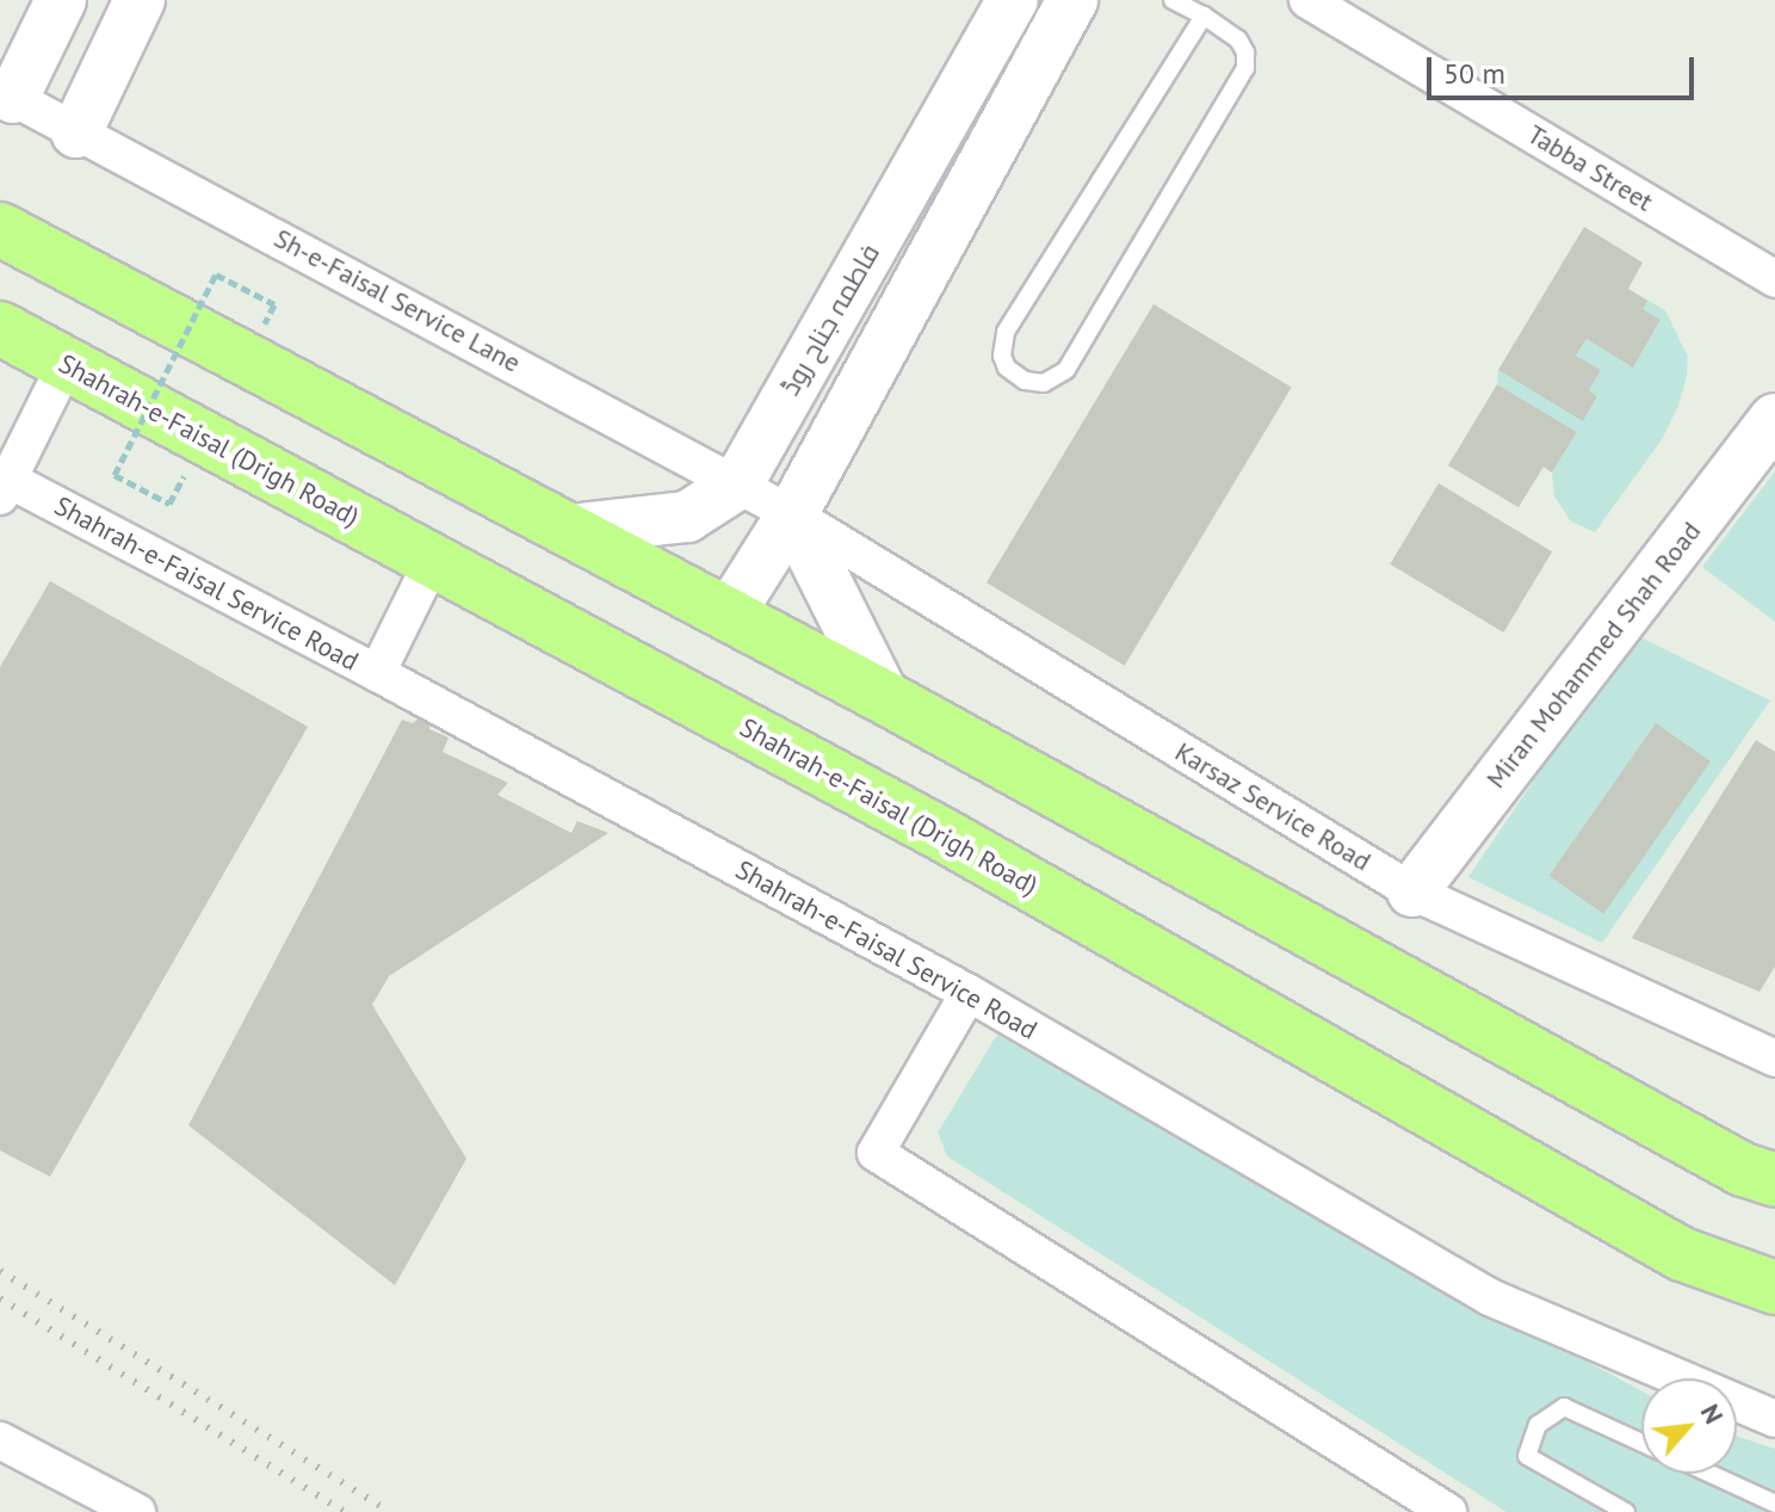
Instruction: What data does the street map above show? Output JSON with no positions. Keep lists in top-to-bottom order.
{
  "streets": {
    "highway": ["Shahrah-e-Faisal (Drigh Road)"],
    "street": [
      "Tabba Street",
      "Sh-e-Faisal Service Lane",
      "فاطمہ جناح روڈ",
      "Shahrah-e-Faisal Service Road",
      "Miran Mohammed Shah Road",
      "Karsaz Service Road"
    ]
  },
  "crossings": [
    ["Sh-e-Faisal Service Lane", "فاطمہ جناح روڈ"],
    ["Sh-e-Faisal Service Lane", "Karsaz Service Road"],
    ["Miran Mohammed Shah Road", "Karsaz Service Road"]
  ],
  "scale_bar": "50 m",
  "north": "top right"
}
